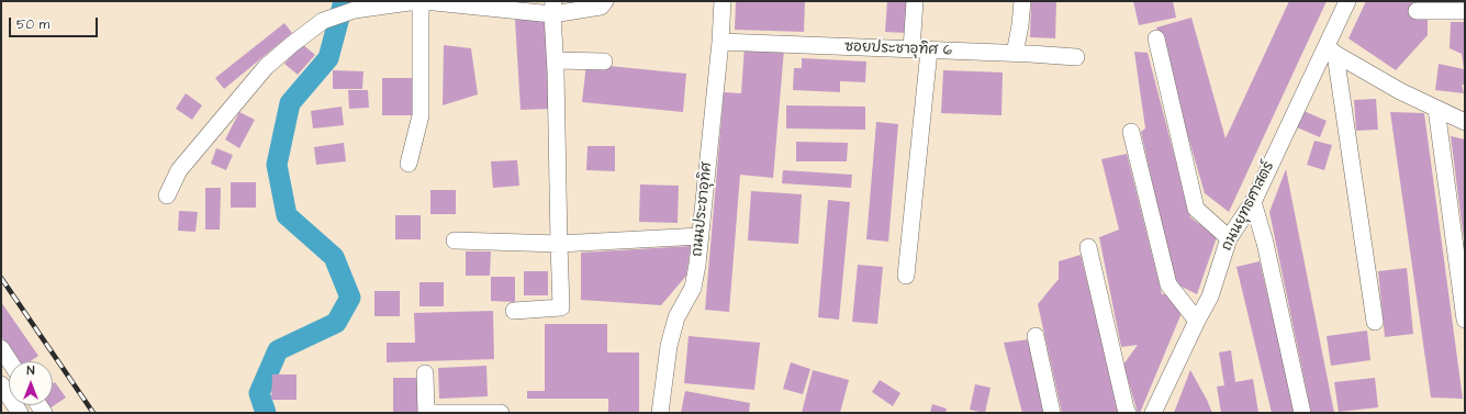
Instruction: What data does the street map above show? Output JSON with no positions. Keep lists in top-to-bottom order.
{
  "streets": {
    "street": ["ซอยประชาอุทิศ 6", "ถนนยุทธศาสตร์", "ถนนประชาอุทิศ"]
  },
  "crossings": [
    ["ซอยประชาอุทิศ 6", "ถนนประชาอุทิศ"]
  ],
  "scale_bar": "50 m",
  "north": "top"
}
